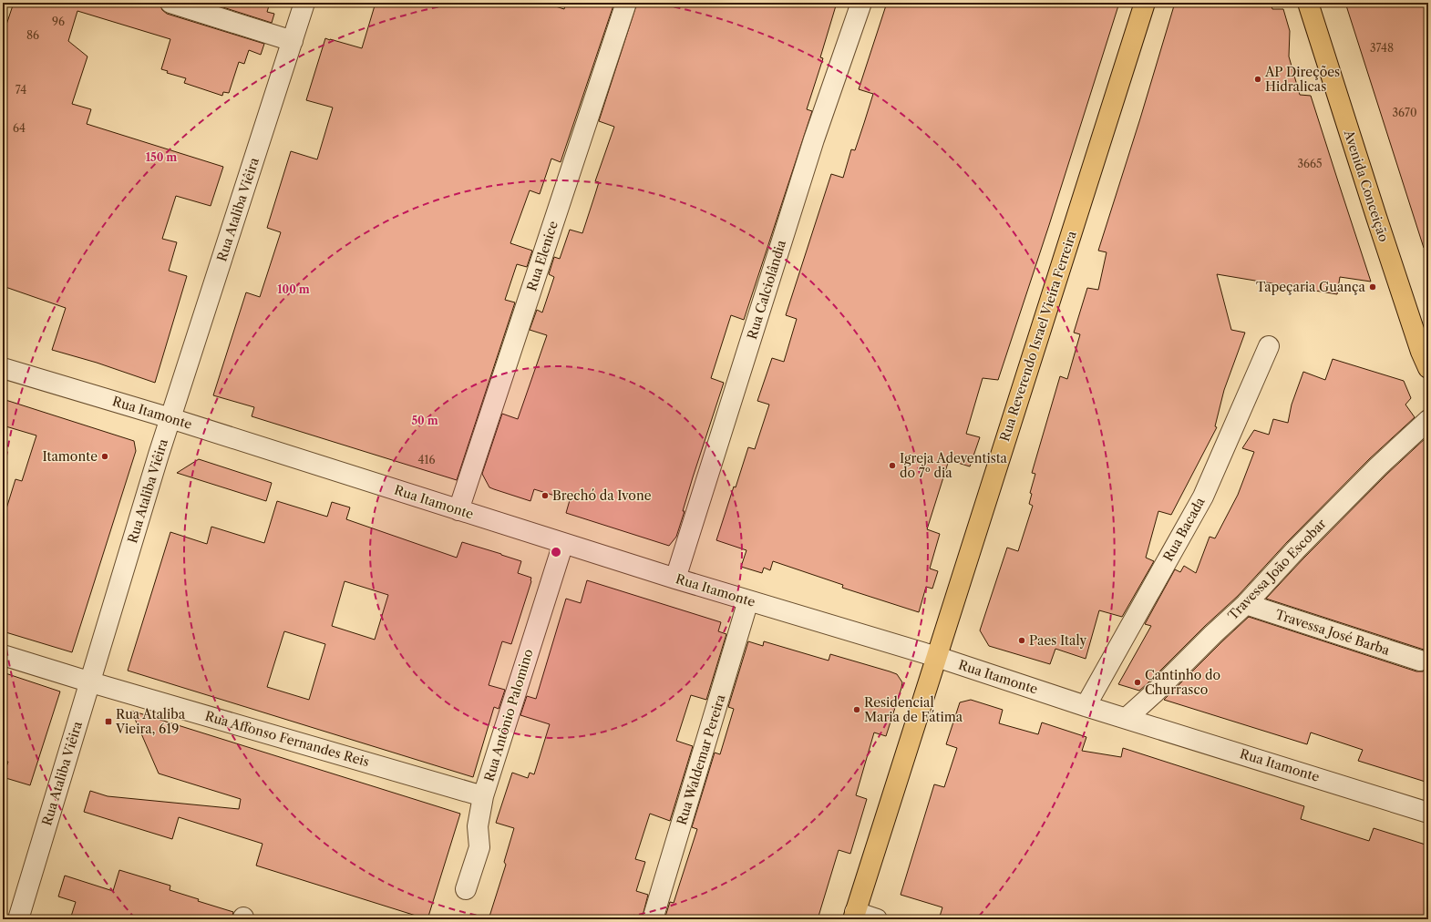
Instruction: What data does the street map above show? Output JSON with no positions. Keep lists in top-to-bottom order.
{
  "streets": {
    "main road": ["Avenida Conceição", "Rua Reverendo Israel Vieira Ferreira"],
    "street": [
      "Rua Ataliba Viêira",
      "Rua Elenice",
      "Rua Calciolândia",
      "Rua Itamonte",
      "Rua Bacada",
      "Travessa João Escobar",
      "Travessa José Barba",
      "Rua Antônio Palomino",
      "Rua Affonso Fernandes Reis",
      "Rua Waldemar Pereira"
    ]
  },
  "crossings": [
    ["Rua Ataliba Viêira", "Rua Itamonte"],
    ["Rua Ataliba Viêira", "Rua Affonso Fernandes Reis"],
    ["Rua Elenice", "Rua Itamonte"],
    ["Rua Calciolândia", "Rua Itamonte"],
    ["Rua Reverendo Israel Vieira Ferreira", "Rua Itamonte"],
    ["Rua Itamonte", "Rua Bacada"],
    ["Rua Itamonte", "Travessa João Escobar"],
    ["Rua Itamonte", "Rua Antônio Palomino"],
    ["Rua Itamonte", "Rua Waldemar Pereira"],
    ["Travessa João Escobar", "Travessa José Barba"],
    ["Rua Antônio Palomino", "Rua Affonso Fernandes Reis"]
  ],
  "places": {
    "other": [
      "AP Direções Hidralicas",
      "Tapeçaria Guança",
      "Itamonte",
      "Igreja Adeventista do 7º dia",
      "Brechó da Ivone",
      "Paes Italy",
      "Cantinho do Churrasco",
      "Residencial Maria de Fátima"
    ],
    "transit": ["Rua Ataliba Vieira, 619"]
  },
  "house_numbers": [
    "96",
    "86",
    "3748",
    "74",
    "3670",
    "64",
    "3665",
    "416"
  ],
  "rings": ["150 m", "100 m", "50 m"]
}
